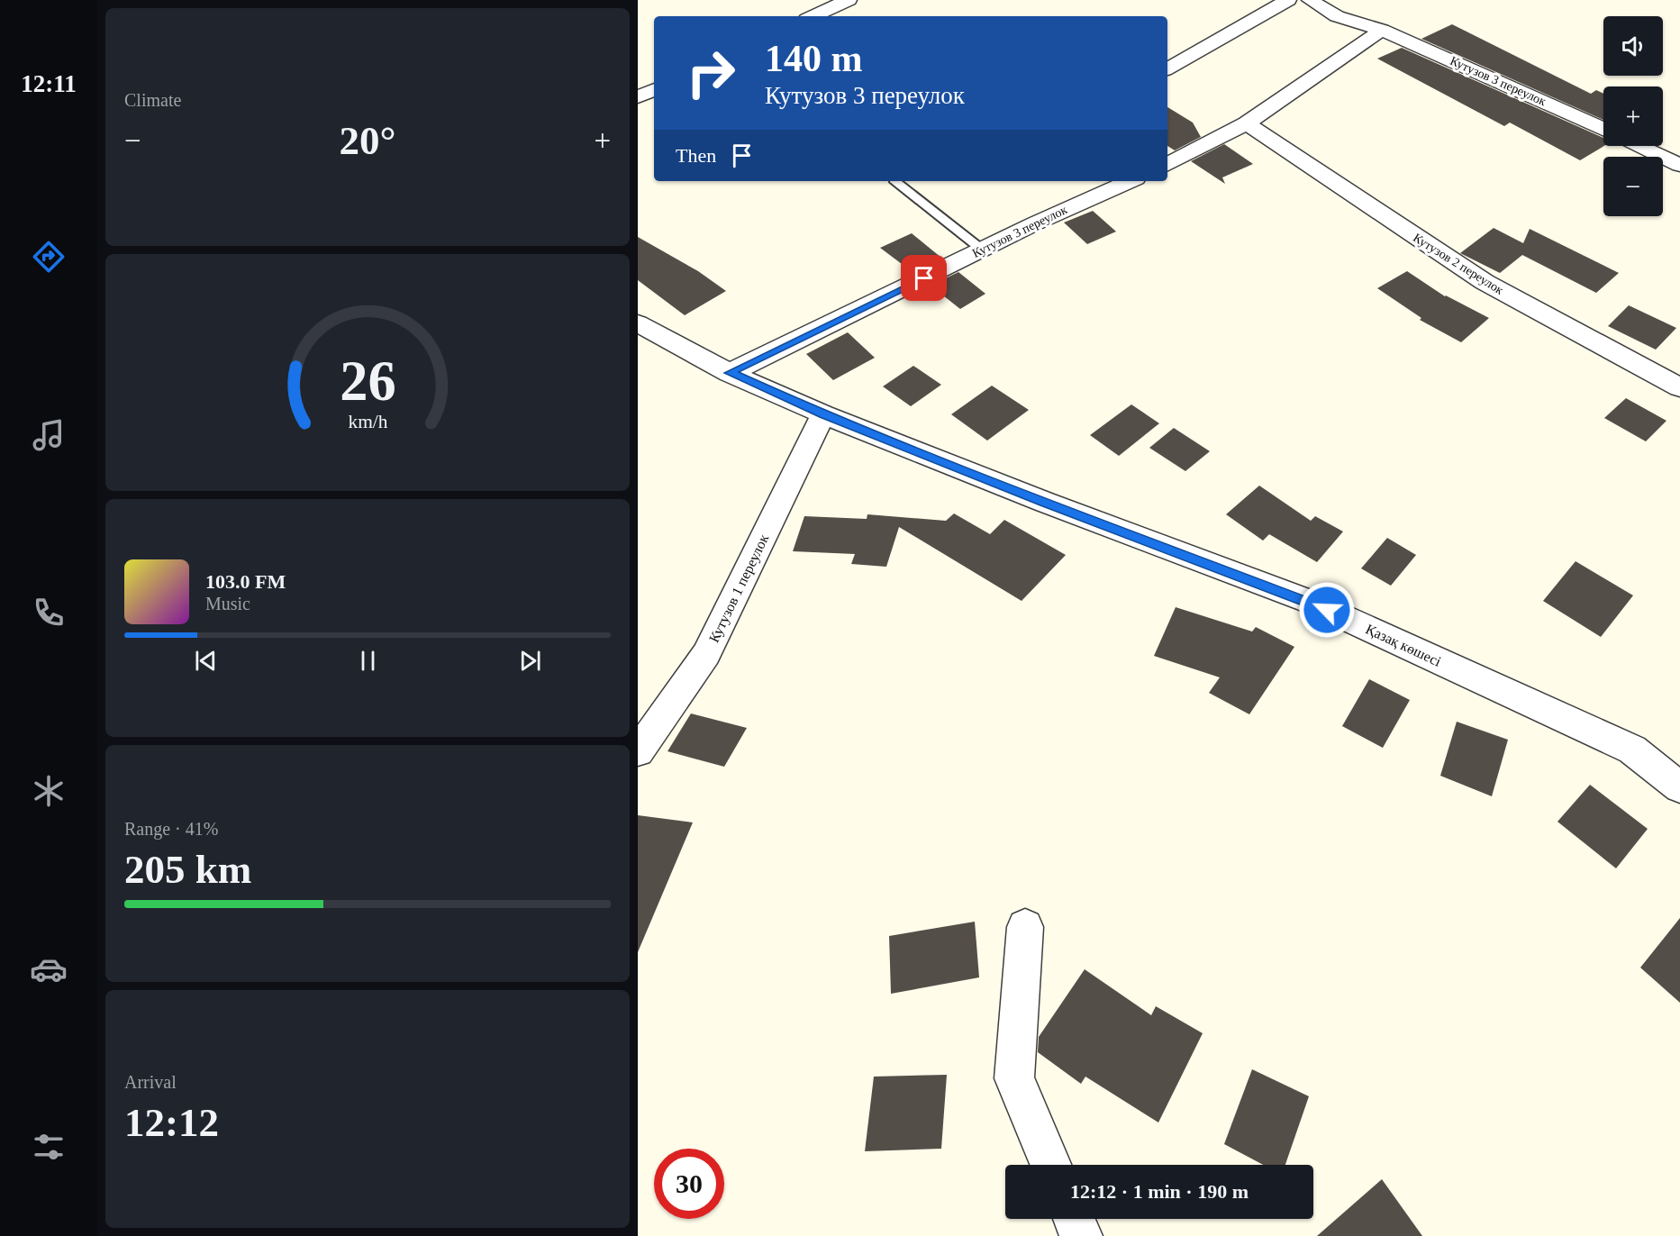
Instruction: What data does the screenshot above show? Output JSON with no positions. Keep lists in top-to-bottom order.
{
  "streets": {
    "street": [
      "Кутузов 3 переулок",
      "Кутузов 2 переулок",
      "Кутузов 1 переулок",
      "Қазақ көшесі"
    ]
  },
  "crossings": [
    ["Кутузов 3 переулок", "Қазақ көшесі"],
    ["Кутузов 1 переулок", "Қазақ көшесі"]
  ],
  "page": {
    "tabs": "12:11",
    "tile": [
      "Climate",
      ["Range · 41%", "205 km"],
      ["Arrival", "12:12"]
    ],
    "map_buttons": ["+", "−"],
    "turn": ["140 m", "Кутузов 3 переулок"],
    "heat": ["−", "20°", "+"],
    "then": "Then",
    "song": ["103.0 FM", "Music"],
    "limit": "30",
    "trip": "12:12 · 1 min · 190 m",
    "gauge": ["26", "km/h"]
  }
}
